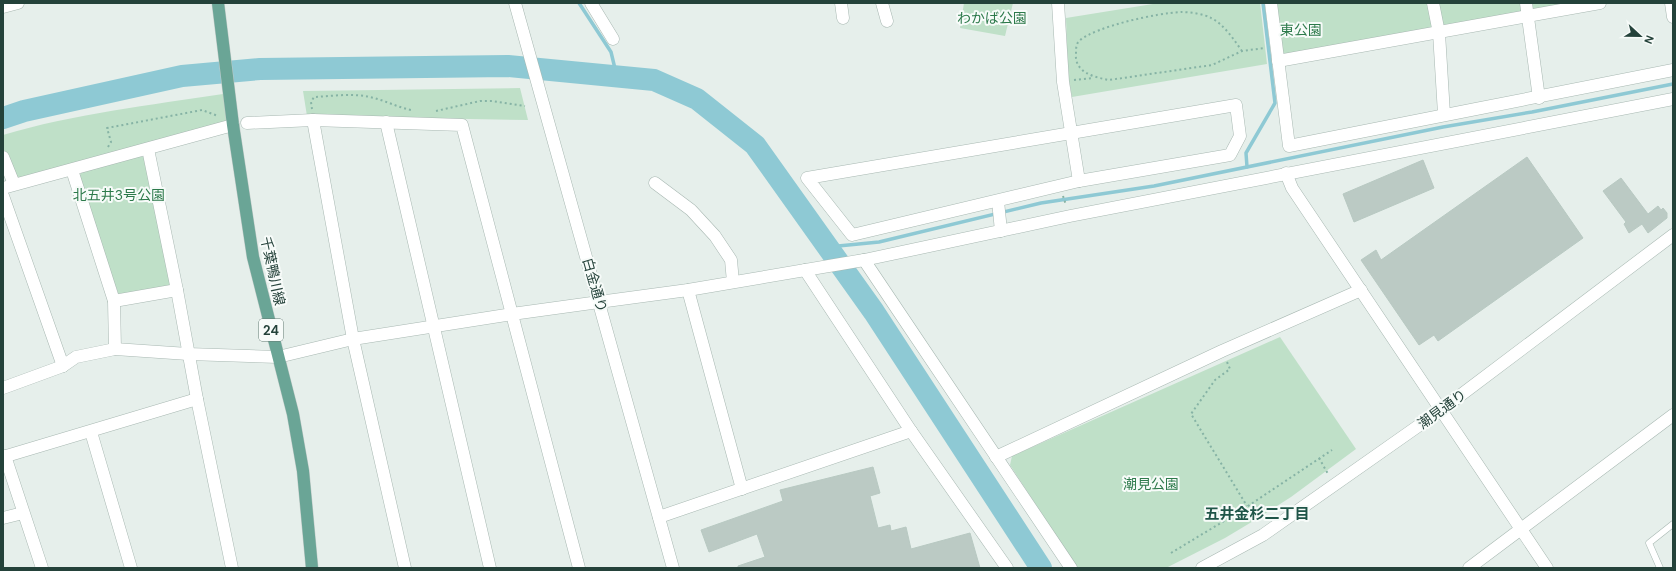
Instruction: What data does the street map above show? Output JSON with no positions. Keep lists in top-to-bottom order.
{
  "streets": {
    "main road": ["千葉鴨川線", "24"],
    "street": ["白金通り", "潮見通り"]
  },
  "districts": ["五井金杉二丁目"],
  "parks": [
    "わかば公園",
    "東公園",
    "北五井3号公園",
    "潮見公園"
  ],
  "north": "right"
}
